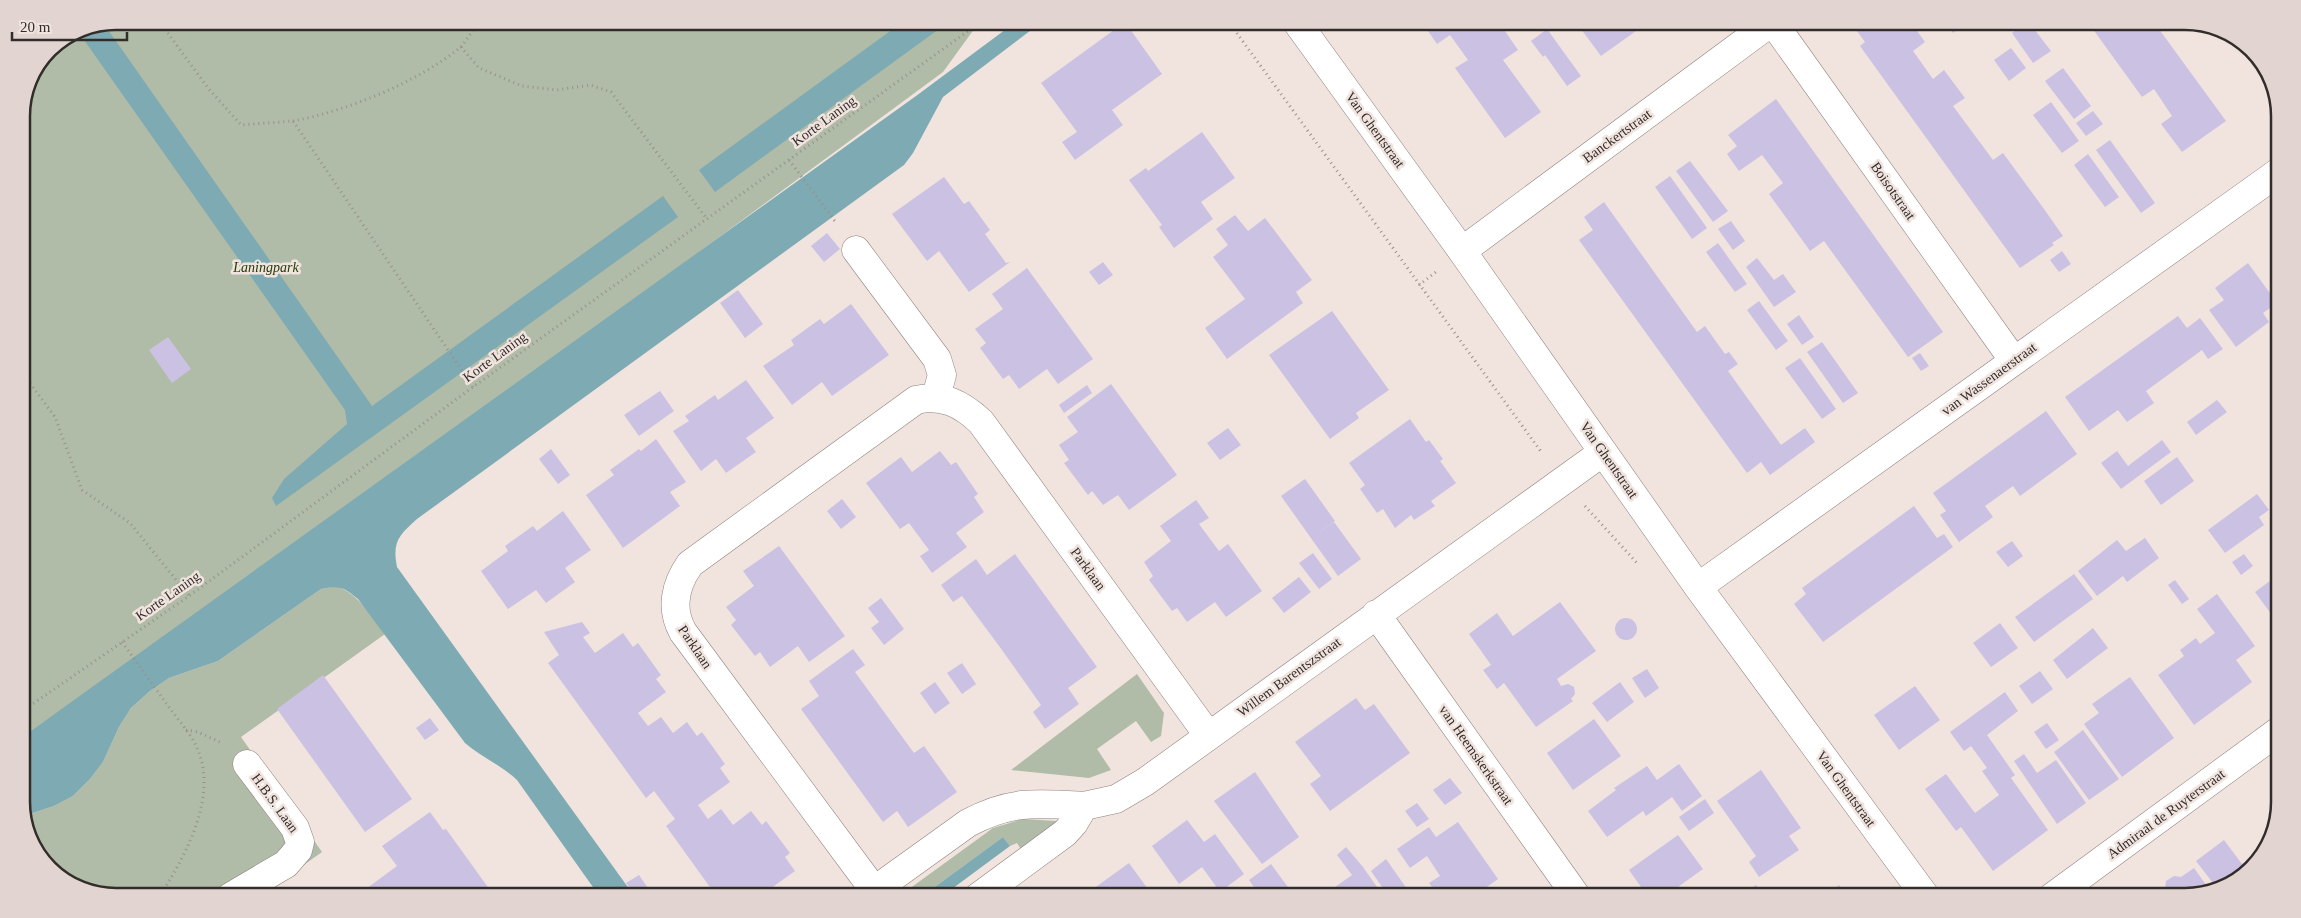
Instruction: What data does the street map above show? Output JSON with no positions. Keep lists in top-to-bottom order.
{
  "streets": {
    "street": [
      "Van Ghentstraat",
      "Banckertstraat",
      "Boisotstraat",
      "van Wassenaerstraat",
      "Parklaan",
      "Willem Barentszstraat",
      "van Heemskerkstraat",
      "H.B.S. Laan",
      "Admiraal de Ruyterstraat"
    ],
    "path": ["Korte Laning"]
  },
  "crossings": [
    ["Van Ghentstraat", "Banckertstraat"],
    ["Van Ghentstraat", "van Wassenaerstraat"],
    ["Van Ghentstraat", "Willem Barentszstraat"],
    ["Boisotstraat", "van Wassenaerstraat"],
    ["Parklaan", "Willem Barentszstraat"],
    ["Willem Barentszstraat", "van Heemskerkstraat"]
  ],
  "parks": ["Laningpark"],
  "scale_bar": "20 m"
}
